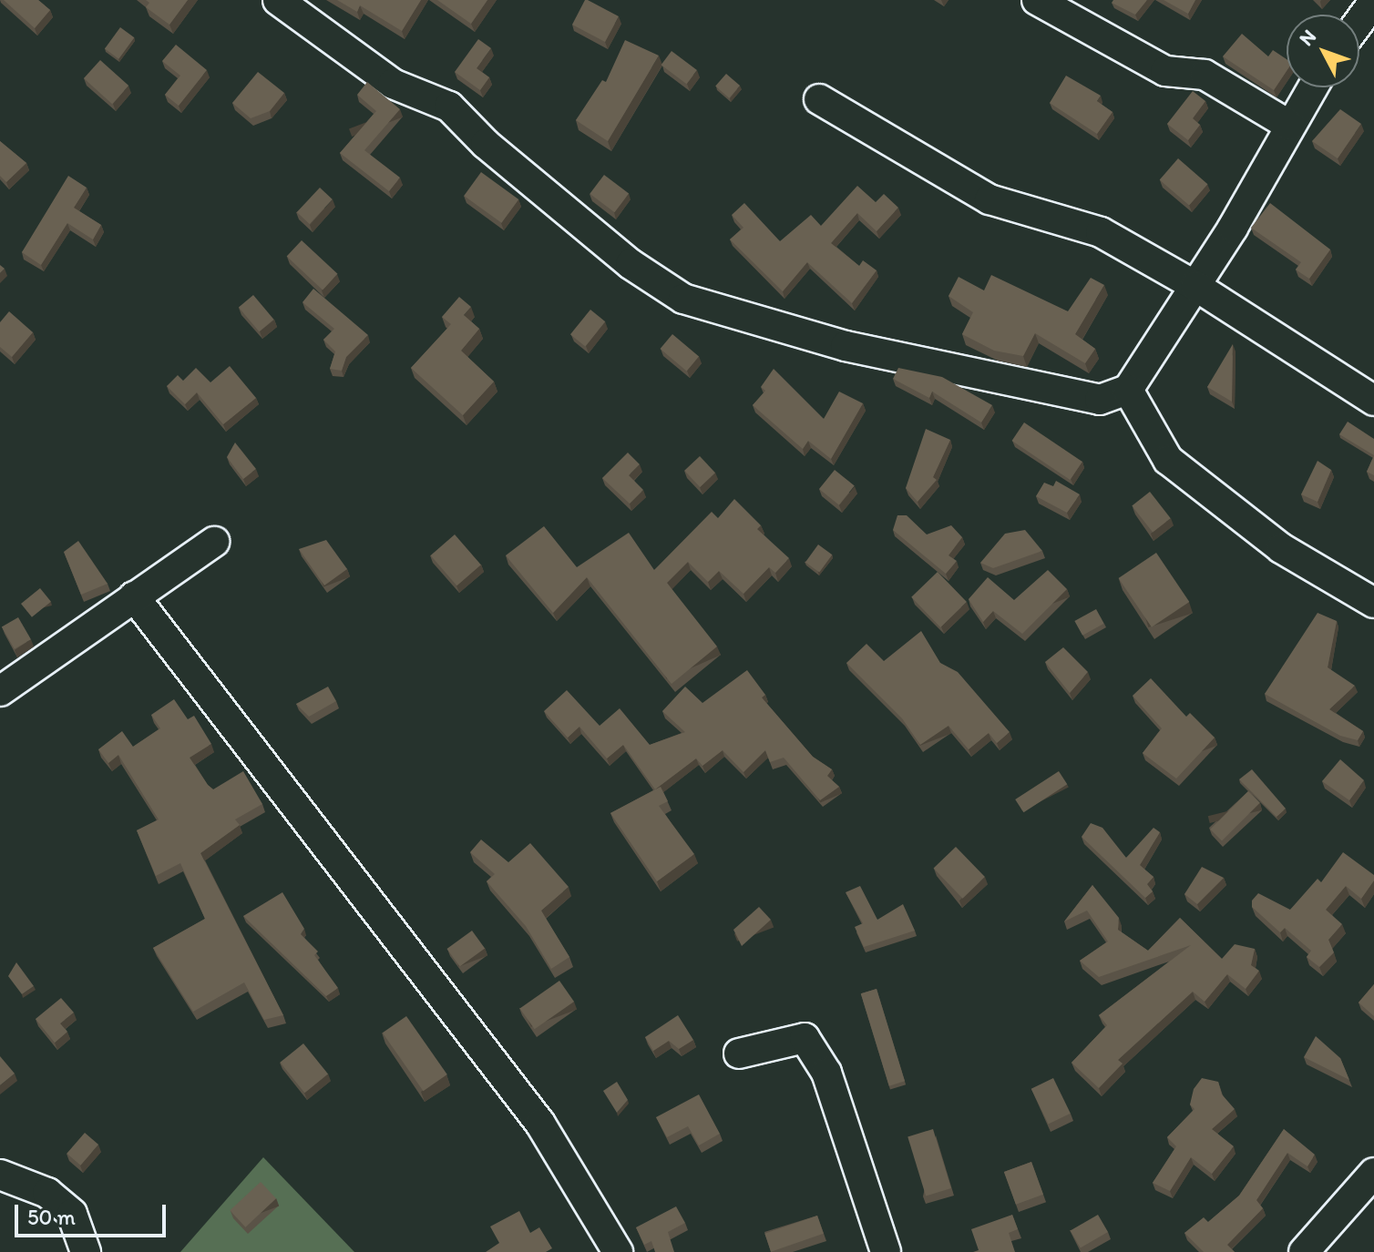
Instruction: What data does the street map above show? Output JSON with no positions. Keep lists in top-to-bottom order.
{
  "scale_bar": "50 m",
  "north": "top left"
}
